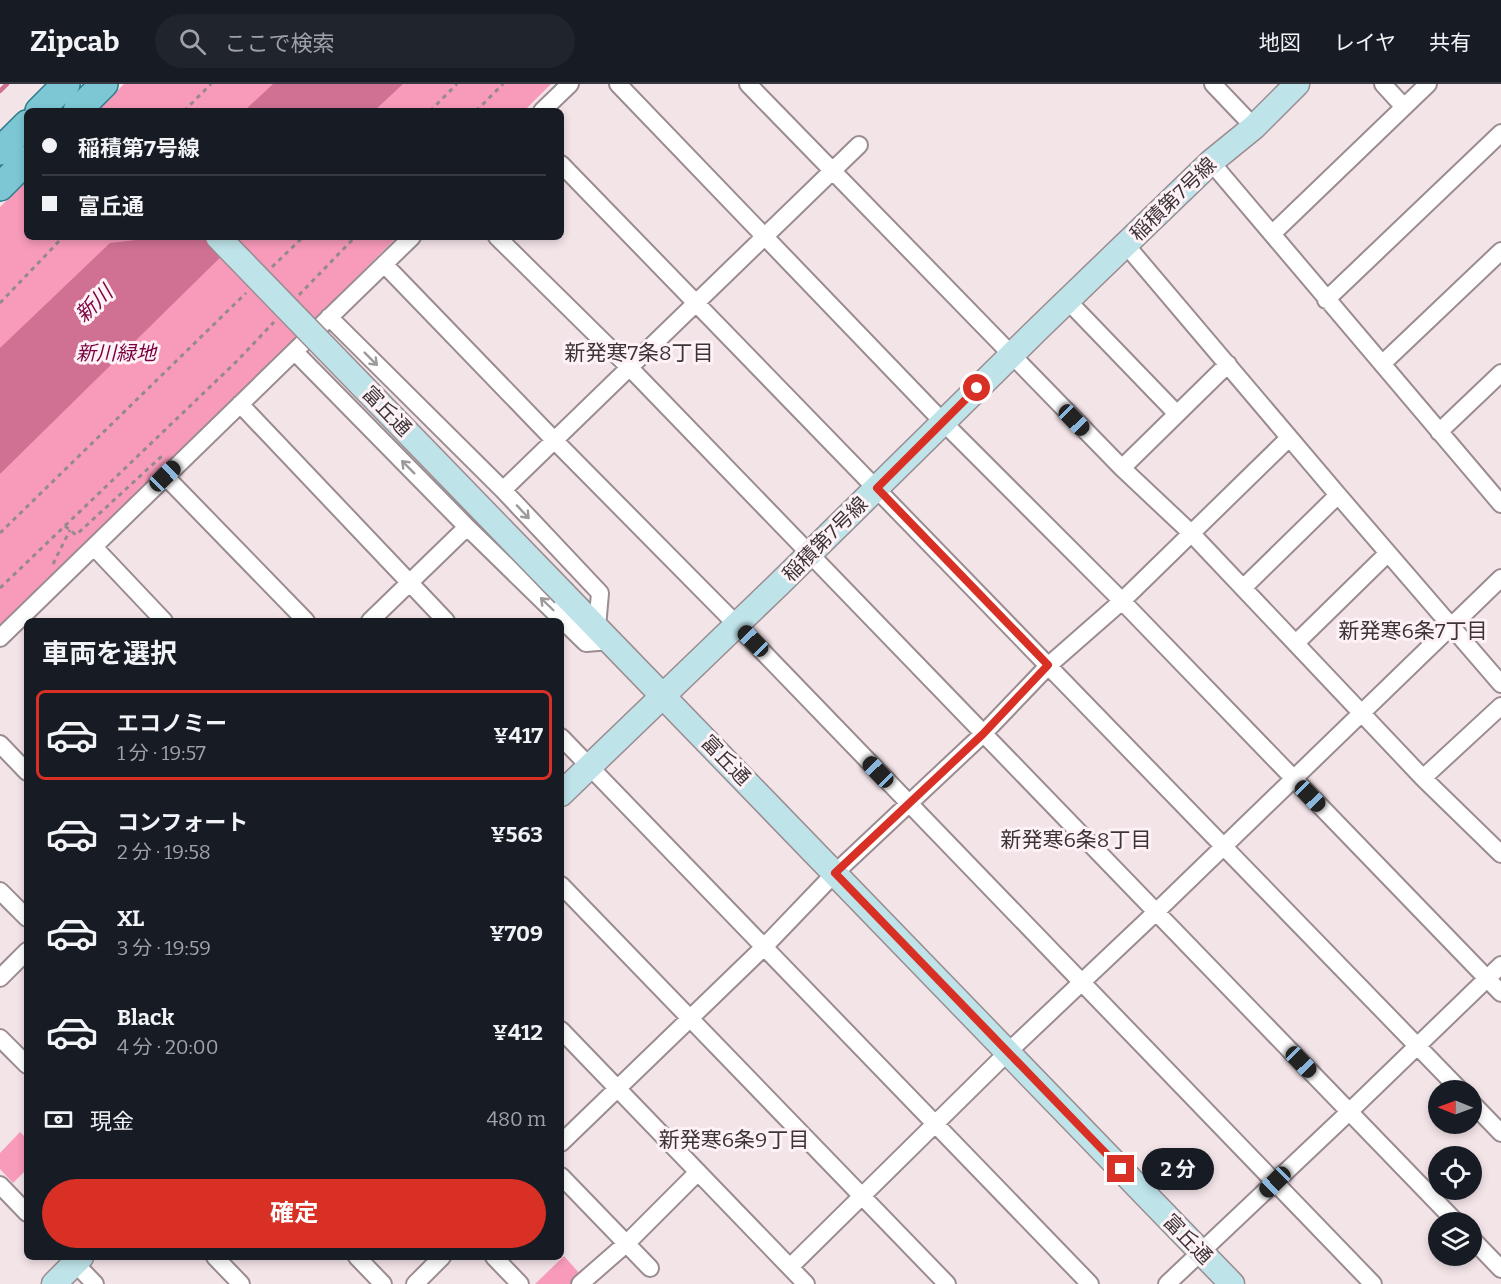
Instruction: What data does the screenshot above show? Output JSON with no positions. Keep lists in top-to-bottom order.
{
  "streets": {
    "street": ["稲積第7号線", "富丘通"]
  },
  "crossings": [
    ["稲積第7号線", "富丘通"]
  ],
  "districts": [
    "新発寒7条8丁目",
    "新発寒6条7丁目",
    "新発寒6条8丁目",
    "新発寒6条9丁目"
  ],
  "water": ["新川"],
  "parks": ["新川緑地"],
  "north": "left",
  "page": {
    "header": "Zipcab",
    "search": "ここで検索",
    "nav": ["地図", "レイヤ", "共有"],
    "banner": ["稲積第7号線", "富丘通"],
    "heading": "車両を選択",
    "list": [
      {
        "name": "エコノミー",
        "note": "1 分 · 19:57",
        "value": "¥417"
      },
      {
        "name": "コンフォート",
        "note": "2 分 · 19:58",
        "value": "¥563"
      },
      {
        "name": "XL",
        "note": "3 分 · 19:59",
        "value": "¥709"
      },
      {
        "name": "Black",
        "note": "4 分 · 20:00",
        "value": "¥412"
      }
    ],
    "pay": ["現金", "480 m"],
    "bubble": "2 分",
    "buttons": "確定"
  }
}
